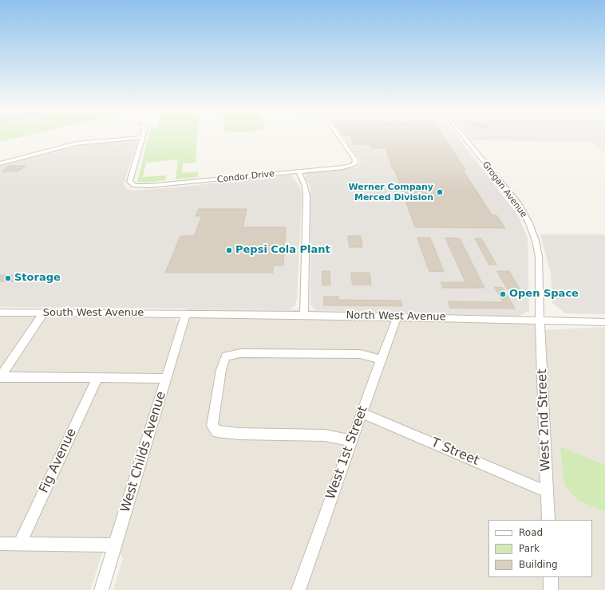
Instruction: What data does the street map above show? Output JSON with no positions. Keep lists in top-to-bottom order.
{
  "streets": {
    "street": [
      "Condor Drive",
      "Grogan Avenue",
      "South West Avenue",
      "North West Avenue",
      "West 2nd Street",
      "West Childs Avenue",
      "T Street",
      "West 1st Street",
      "Fig Avenue"
    ]
  },
  "crossings": [
    ["Grogan Avenue", "North West Avenue"],
    ["Grogan Avenue", "West 2nd Street"],
    ["South West Avenue", "North West Avenue"],
    ["South West Avenue", "West Childs Avenue"],
    ["North West Avenue", "West 2nd Street"],
    ["North West Avenue", "West Childs Avenue"],
    ["North West Avenue", "West 1st Street"],
    ["West 2nd Street", "T Street"],
    ["T Street", "West 1st Street"]
  ],
  "places": [
    "Werner Company Merced Division",
    "Pepsi Cola Plant",
    "Storage",
    "Open Space"
  ],
  "legend": ["Road", "Park", "Building"]
}
